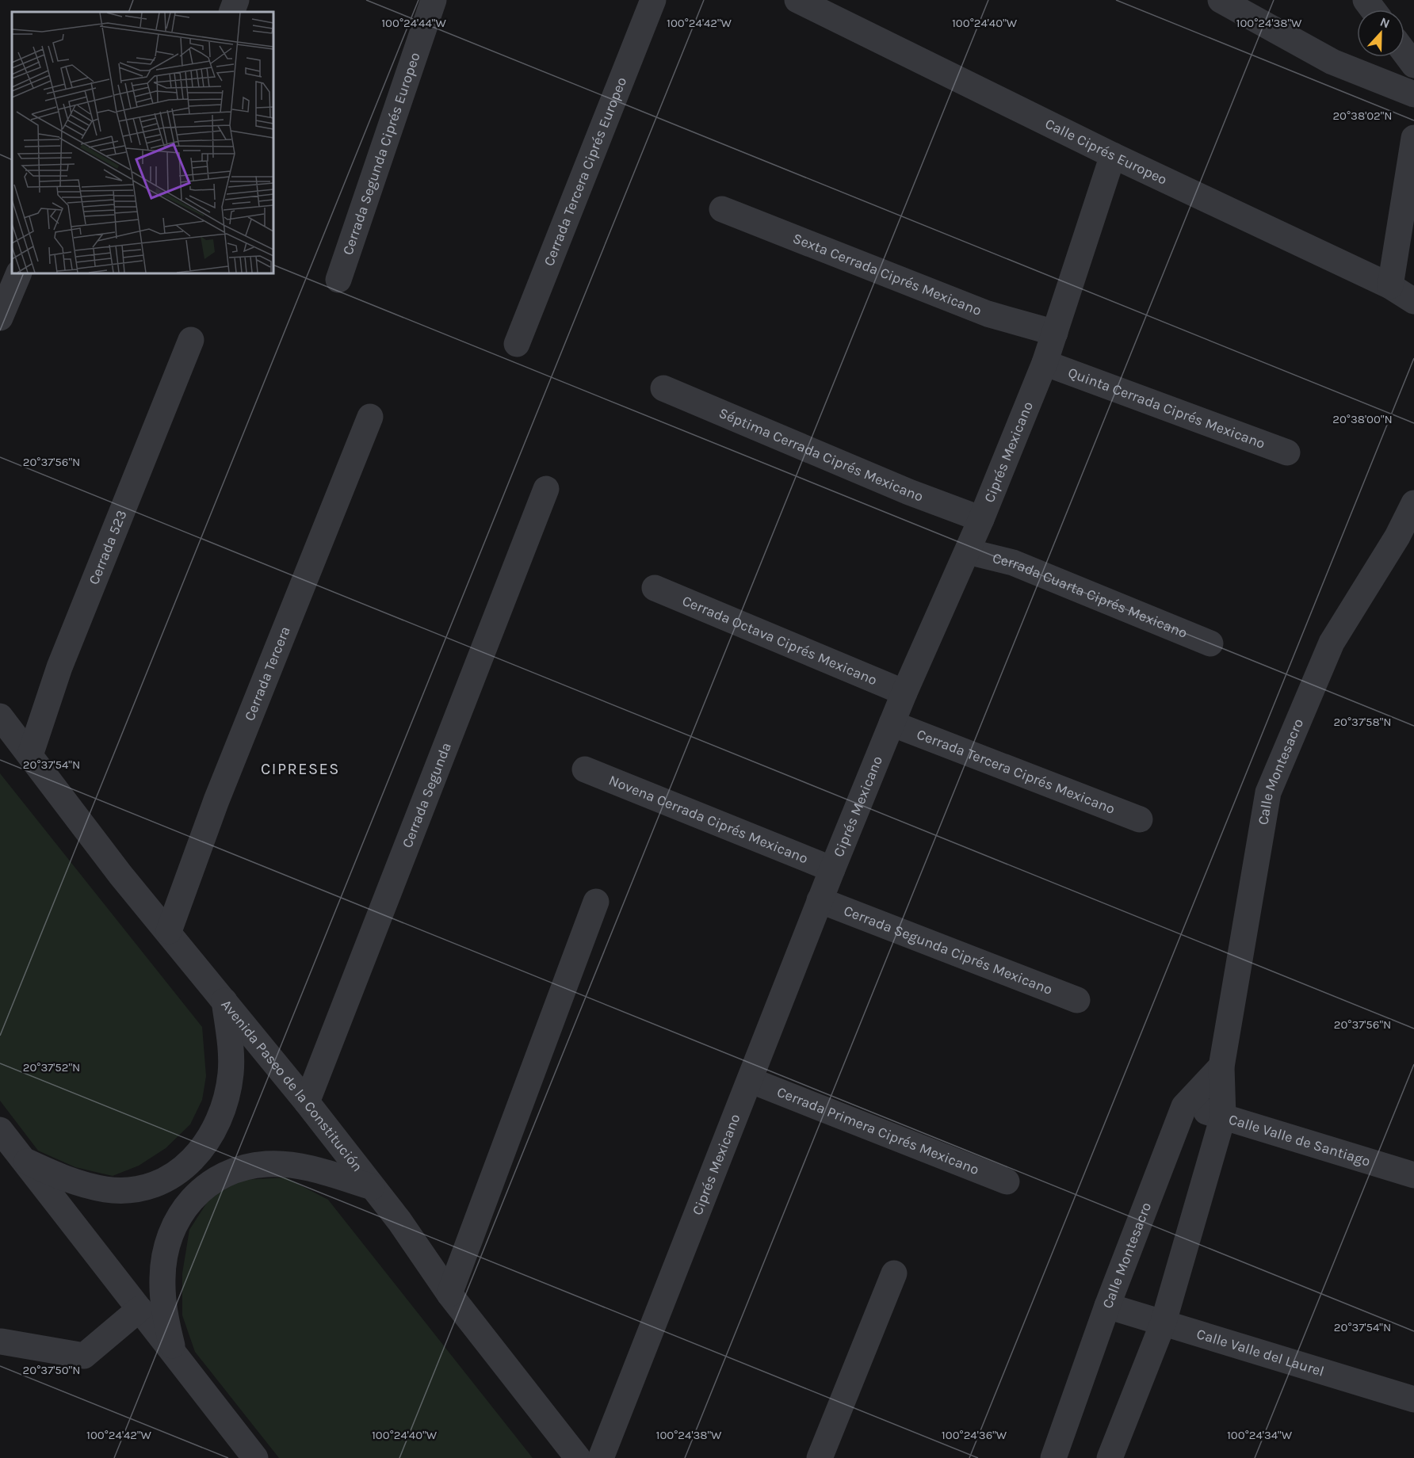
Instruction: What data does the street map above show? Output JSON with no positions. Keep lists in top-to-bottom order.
{
  "streets": {
    "street": [
      "Calle Ciprés Europeo",
      "Cerrada Segunda Ciprés Europeo",
      "Cerrada Tercera Ciprés Europeo",
      "Sexta Cerrada Ciprés Mexicano",
      "Quinta Cerrada Ciprés Mexicano",
      "Ciprés Mexicano",
      "Séptima Cerrada Ciprés Mexicano",
      "Cerrada 523",
      "Cerrada Cuarta Ciprés Mexicano",
      "Cerrada Octava Ciprés Mexicano",
      "Cerrada Tercera",
      "Cerrada Tercera Ciprés Mexicano",
      "Calle Montesacro",
      "Cerrada Segunda",
      "Novena Cerrada Ciprés Mexicano",
      "Cerrada Segunda Ciprés Mexicano",
      "Avenida Paseo de la Constitución",
      "Cerrada Primera Ciprés Mexicano",
      "Calle Valle de Santiago",
      "Calle Valle del Laurel"
    ]
  },
  "crossings": [
    ["Calle Ciprés Europeo", "Ciprés Mexicano"],
    ["Sexta Cerrada Ciprés Mexicano", "Ciprés Mexicano"],
    ["Quinta Cerrada Ciprés Mexicano", "Ciprés Mexicano"],
    ["Ciprés Mexicano", "Séptima Cerrada Ciprés Mexicano"],
    ["Ciprés Mexicano", "Cerrada Cuarta Ciprés Mexicano"],
    ["Ciprés Mexicano", "Cerrada Octava Ciprés Mexicano"],
    ["Ciprés Mexicano", "Cerrada Tercera Ciprés Mexicano"],
    ["Ciprés Mexicano", "Novena Cerrada Ciprés Mexicano"],
    ["Ciprés Mexicano", "Cerrada Segunda Ciprés Mexicano"],
    ["Ciprés Mexicano", "Cerrada Primera Ciprés Mexicano"],
    ["Cerrada 523", "Avenida Paseo de la Constitución"],
    ["Cerrada Tercera", "Avenida Paseo de la Constitución"],
    ["Calle Montesacro", "Calle Valle de Santiago"],
    ["Calle Montesacro", "Calle Valle del Laurel"],
    ["Cerrada Segunda", "Avenida Paseo de la Constitución"]
  ],
  "districts": ["CIPRESES"],
  "north": "top",
  "coordinates": [
    "100°24'44\"W",
    "100°24'42\"W",
    "100°24'40\"W",
    "100°24'38\"W",
    "20°38'02\"N",
    "20°38'00\"N",
    "20°37'56\"N",
    "20°37'58\"N",
    "20°37'54\"N",
    "20°37'52\"N",
    "20°37'50\"N",
    "100°24'36\"W",
    "100°24'34\"W"
  ]
}
